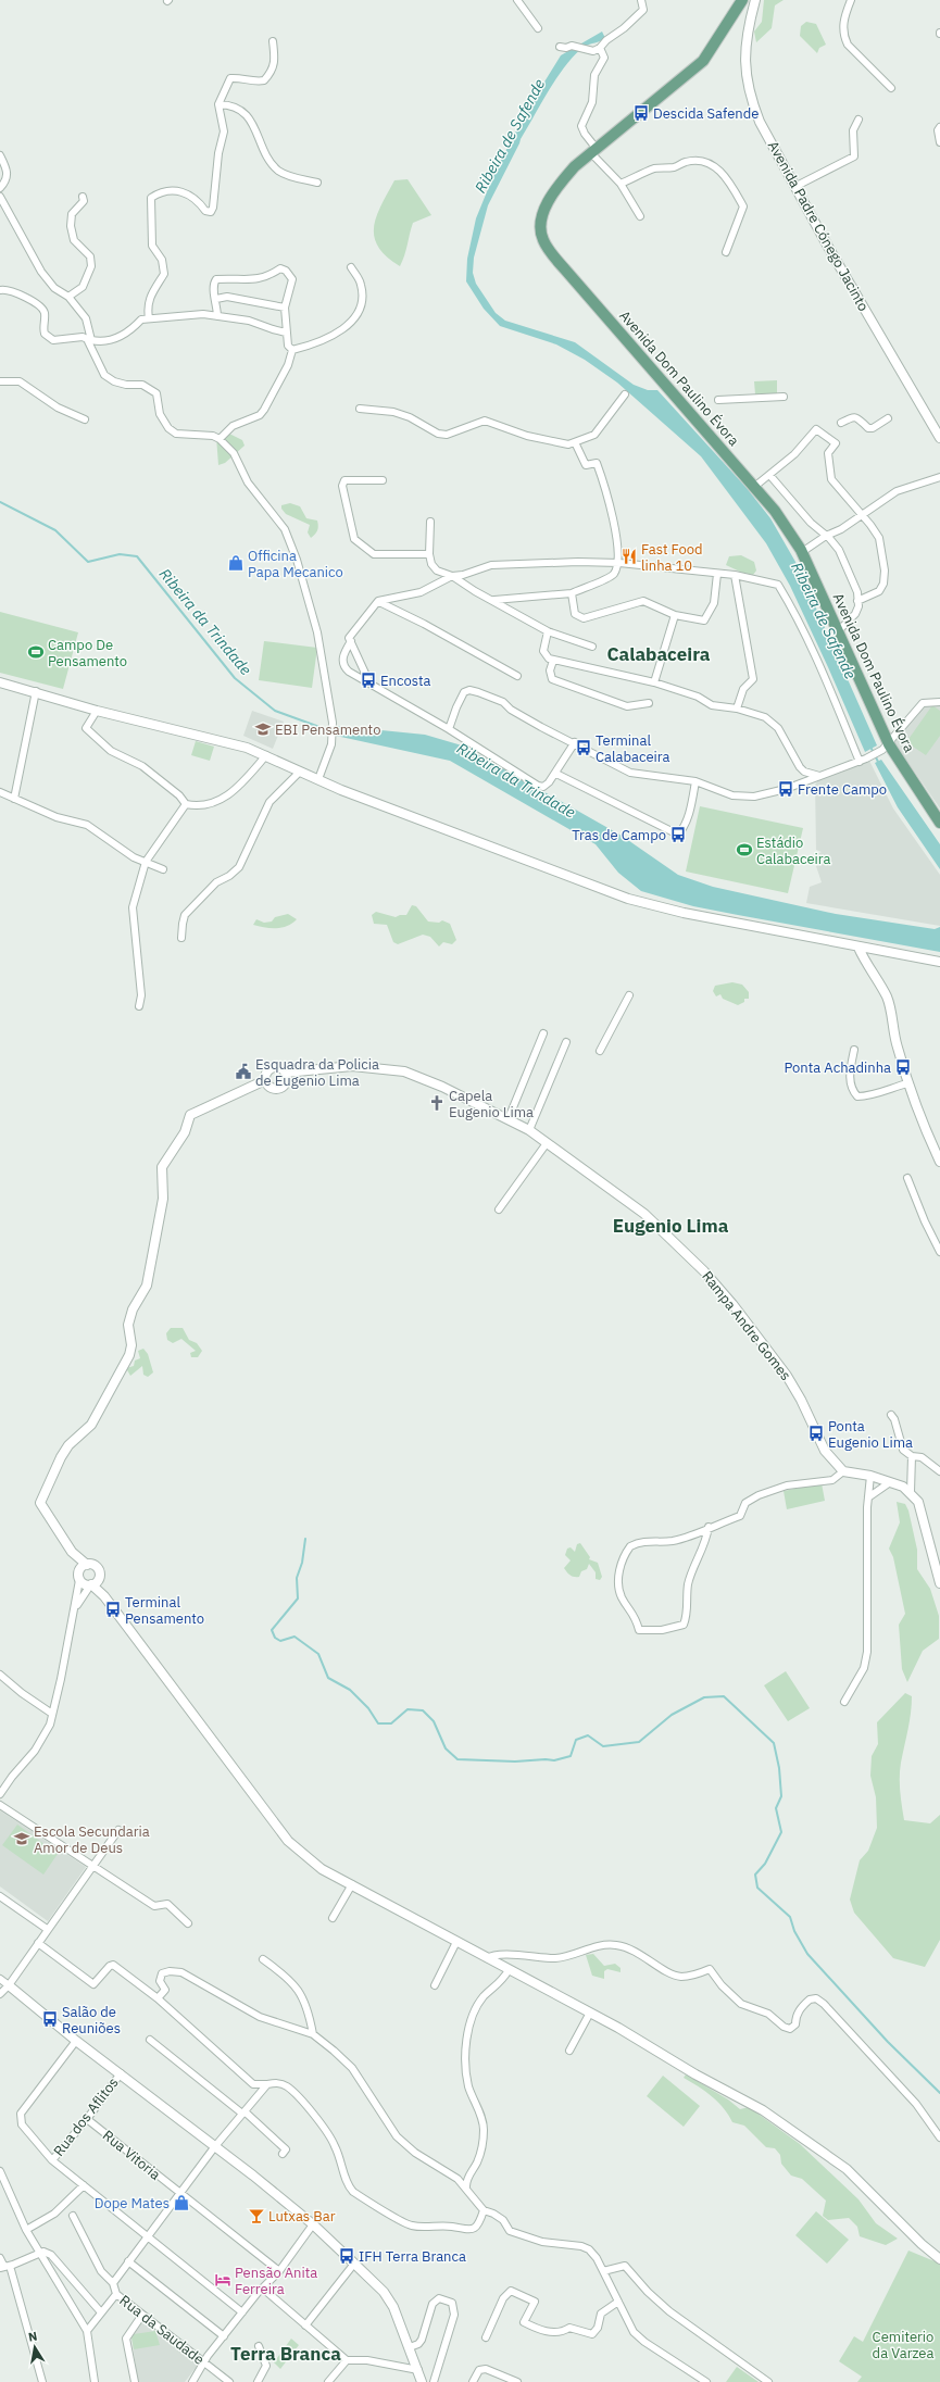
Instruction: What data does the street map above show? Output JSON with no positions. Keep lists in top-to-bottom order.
{
  "streets": {
    "main road": ["Avenida Dom Paulino Évora"],
    "street": [
      "Avenida Padre Cónego Jacinto",
      "Rampa Andre Gomes",
      "Rua dos Aflitos",
      "Rua Vitoria",
      "Rua da Saudade"
    ]
  },
  "crossings": [
    ["Rua dos Aflitos", "Rua Vitoria"]
  ],
  "districts": ["Calabaceira", "Eugenio Lima", "Terra Branca"],
  "water": ["Ribeira de Safende", "Ribeira da Trindade"],
  "parks": ["Cemiterio da Varzea"],
  "places": {
    "bus stop": [
      "Descida Safende",
      "Encosta",
      "Terminal Calabaceira",
      "Frente Campo",
      "Tras de Campo",
      "Ponta Achadinha",
      "Ponta Eugenio Lima",
      "Terminal Pensamento",
      "Salão de Reuniões",
      "IFH Terra Branca"
    ],
    "restaurant": ["Fast Food linha 10"],
    "shop": ["Officina Papa Mecanico", "Dope Mates"],
    "sports": ["Campo De Pensamento", "Estádio Calabaceira"],
    "school or university": ["EBI Pensamento", "Escola Secundaria Amor de Deus"],
    "public building": ["Esquadra da Policia de Eugenio Lima"],
    "church": ["Capela Eugenio Lima"],
    "bar": ["Lutxas Bar"],
    "hotel": ["Pensão Anita Ferreira"]
  },
  "north": "top"
}
